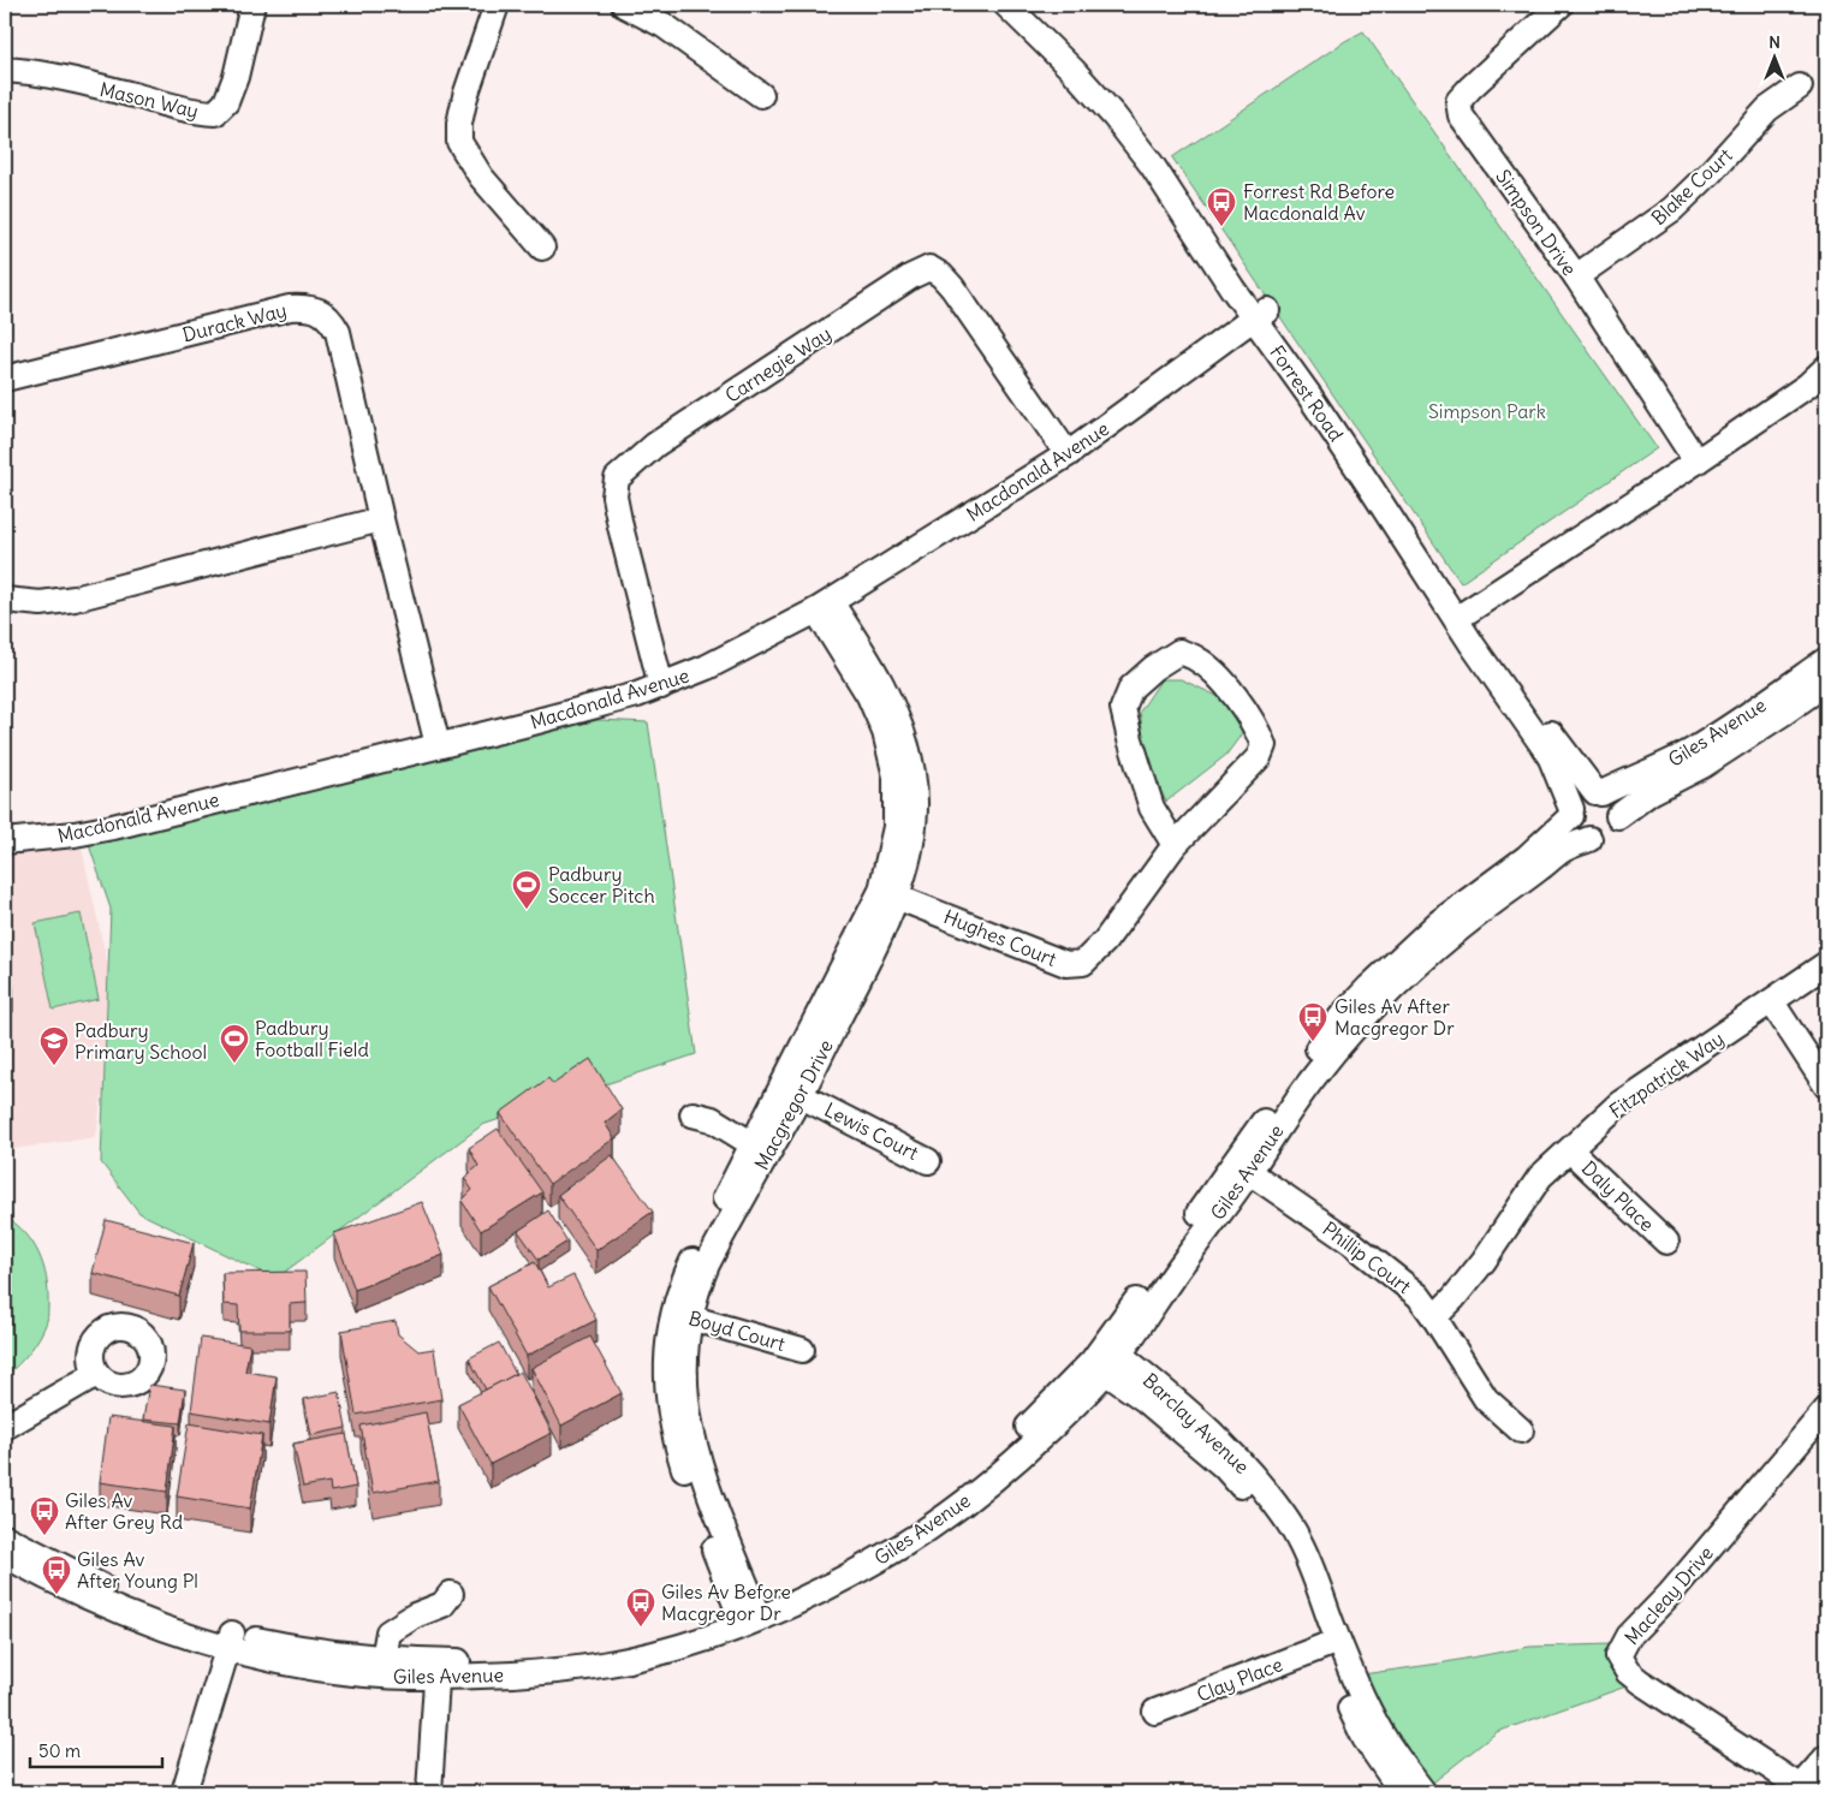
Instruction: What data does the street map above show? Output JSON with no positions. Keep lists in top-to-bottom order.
{
  "streets": {
    "street": [
      "Mason Way",
      "Blake Court",
      "Simpson Drive",
      "Durack Way",
      "Carnegie Way",
      "Forrest Road",
      "Macdonald Avenue",
      "Giles Avenue",
      "Hughes Court",
      "Fitzpatrick Way",
      "Macgregor Drive",
      "Lewis Court",
      "Daly Place",
      "Phillip Court",
      "Boyd Court",
      "Barclay Avenue",
      "Macleay Drive",
      "Clay Place"
    ]
  },
  "crossings": [
    ["Blake Court", "Simpson Drive"],
    ["Durack Way", "Macdonald Avenue"],
    ["Carnegie Way", "Macdonald Avenue"],
    ["Forrest Road", "Macdonald Avenue"],
    ["Forrest Road", "Giles Avenue"],
    ["Macdonald Avenue", "Macgregor Drive"],
    ["Giles Avenue", "Macgregor Drive"],
    ["Giles Avenue", "Phillip Court"],
    ["Giles Avenue", "Barclay Avenue"],
    ["Hughes Court", "Macgregor Drive"],
    ["Fitzpatrick Way", "Daly Place"],
    ["Fitzpatrick Way", "Phillip Court"],
    ["Macgregor Drive", "Lewis Court"],
    ["Macgregor Drive", "Boyd Court"],
    ["Barclay Avenue", "Clay Place"]
  ],
  "parks": ["Simpson Park"],
  "places": {
    "bus stop": [
      "Forrest Rd Before Macdonald Av",
      "Giles Av After Macgregor Dr",
      "Giles Av After Grey Rd",
      "Giles Av After Young Pl",
      "Giles Av Before Macgregor Dr"
    ],
    "sports": ["Padbury Soccer Pitch", "Padbury Football Field"],
    "school or university": ["Padbury Primary School"]
  },
  "scale_bar": "50 m",
  "north": "top"
}
